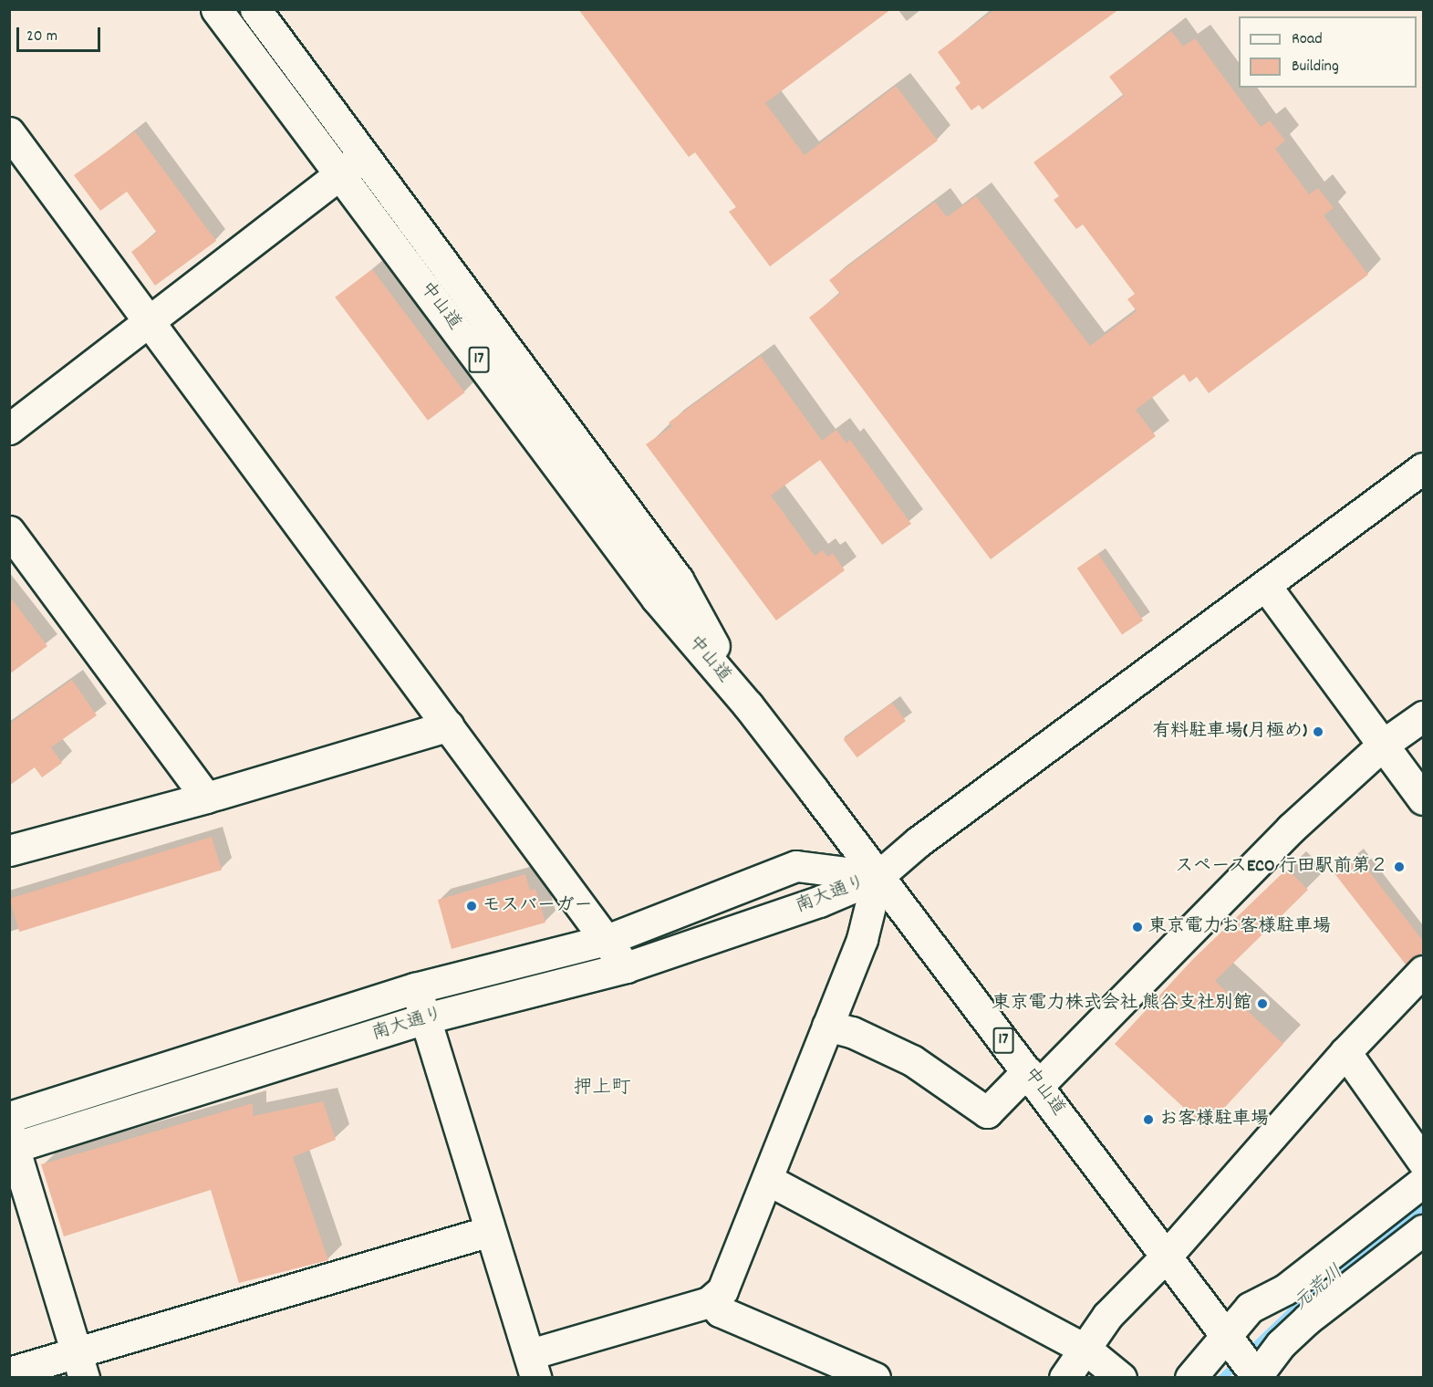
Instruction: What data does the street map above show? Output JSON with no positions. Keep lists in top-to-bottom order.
{
  "streets": {
    "main road": ["中山道", "17", "南大通り"]
  },
  "crossings": [
    ["中山道", "南大通り"]
  ],
  "districts": ["押上町"],
  "water": ["元荒川"],
  "places": [
    "有料駐車場(月極め)",
    "スペースECO 行田駅前第２",
    "モスバーガー",
    "東京電力お客様駐車場",
    "東京電力株式会社 熊谷支社別館",
    "お客様駐車場"
  ],
  "legend": ["Road", "Building"],
  "scale_bar": "20 m"
}
